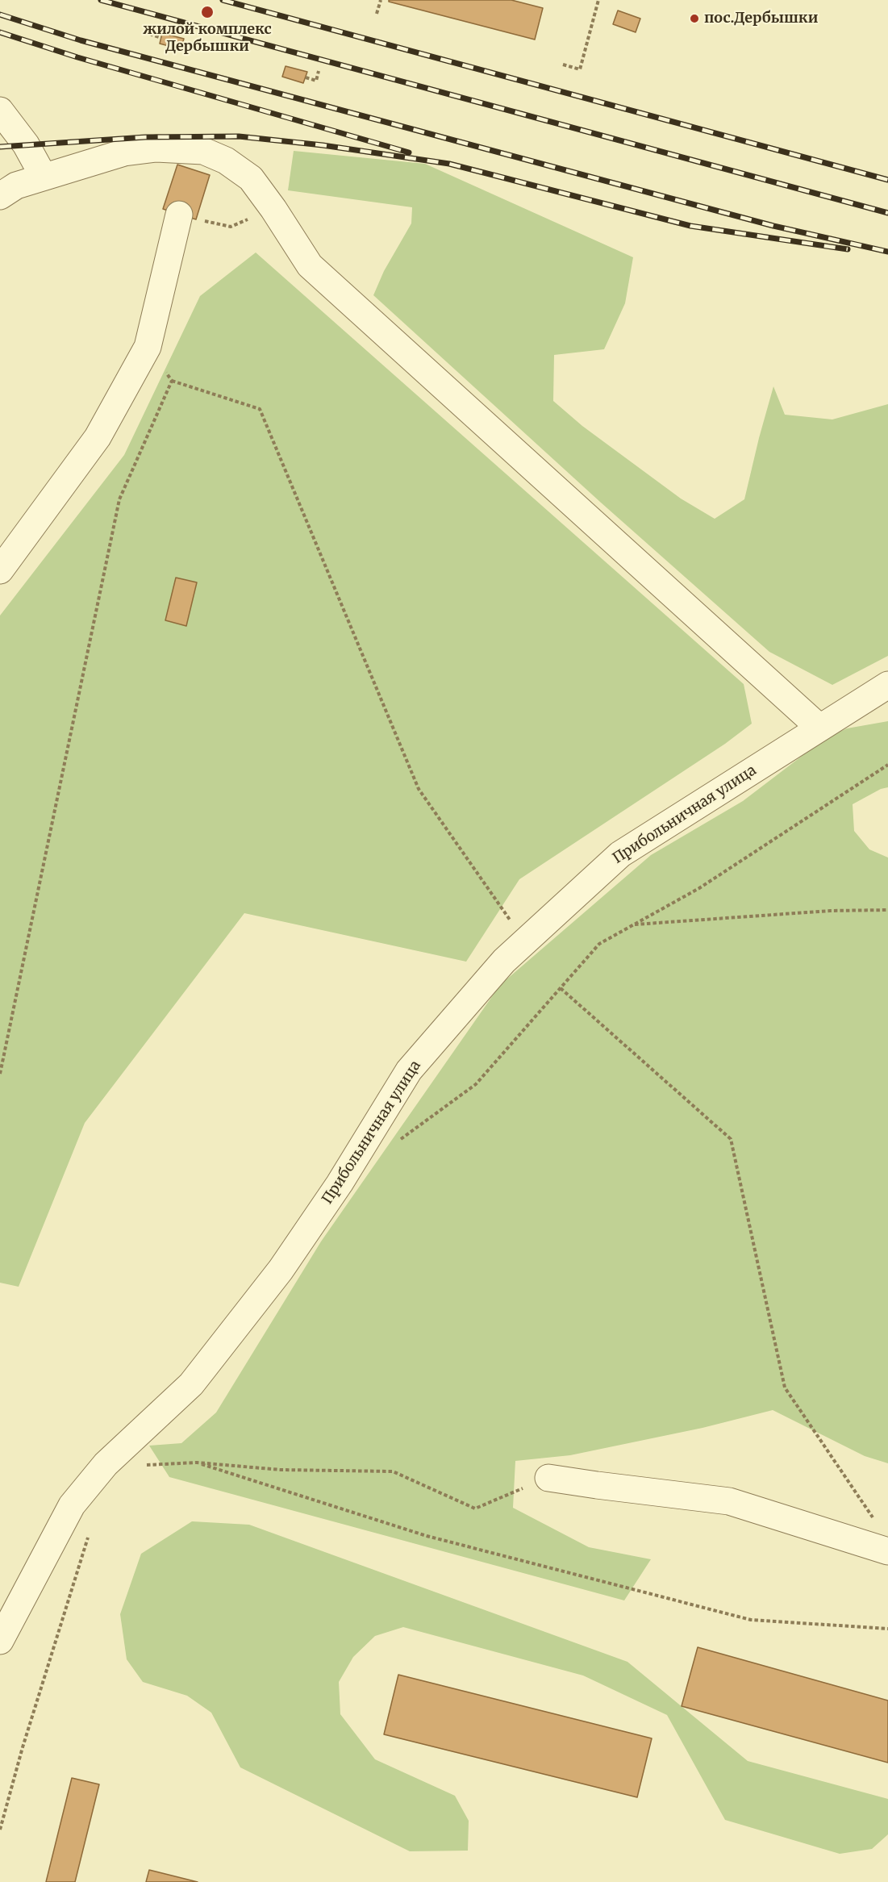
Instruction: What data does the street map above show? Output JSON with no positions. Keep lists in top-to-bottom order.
{
  "streets": {
    "street": ["Прибольничная улица"]
  },
  "places": ["жилой комплекс Дербышки", "пос.Дербышки"]
}
